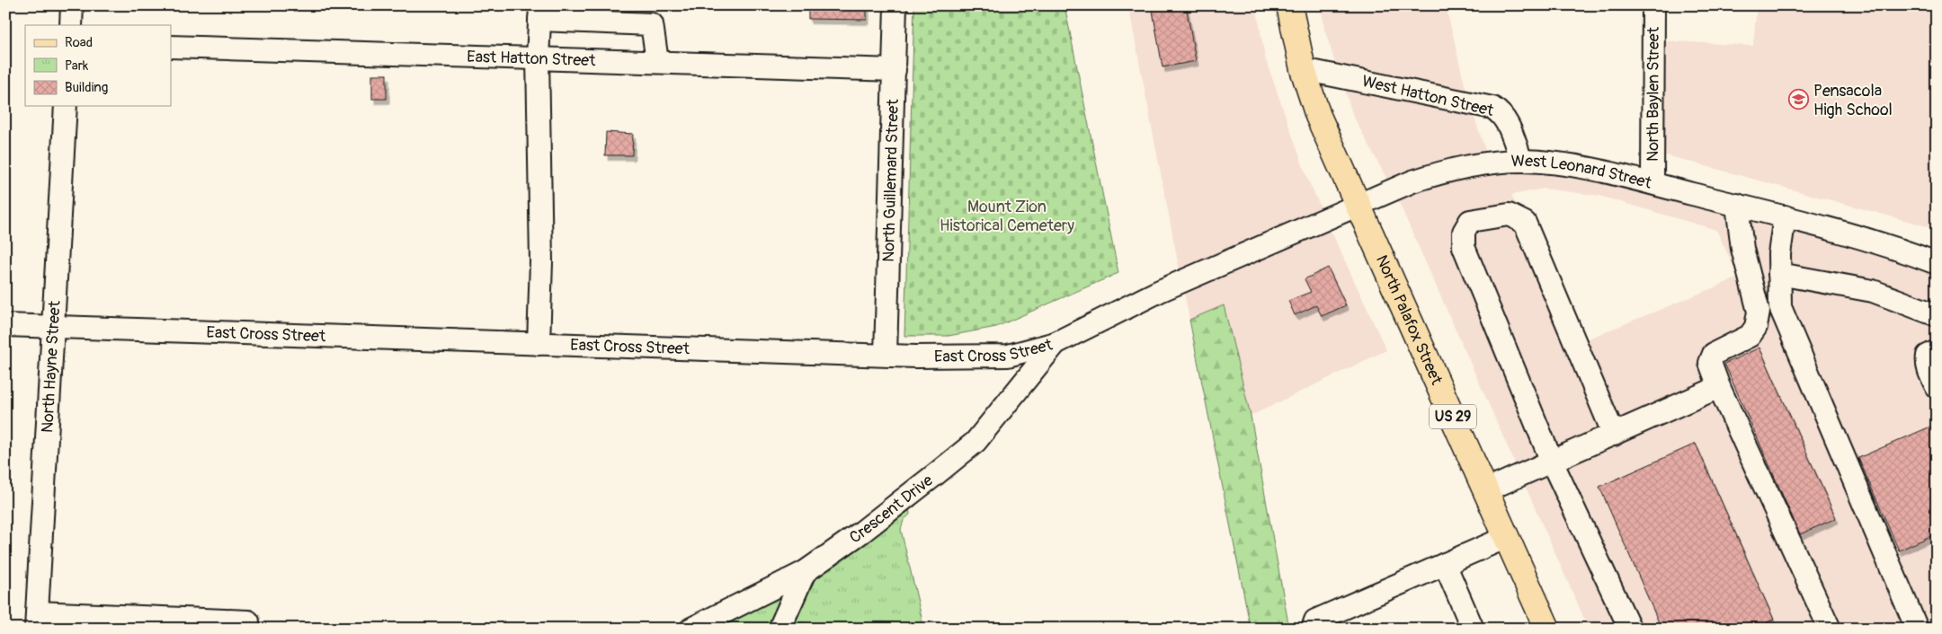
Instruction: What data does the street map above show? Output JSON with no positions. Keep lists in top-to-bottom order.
{
  "streets": {
    "main road": ["North Palafox Street", "US 29"],
    "street": [
      "East Hatton Street",
      "North Baylen Street",
      "West Hatton Street",
      "West Leonard Street",
      "North Guillemard Street",
      "East Cross Street",
      "North Hayne Street",
      "Crescent Drive"
    ]
  },
  "crossings": [
    ["East Hatton Street", "North Guillemard Street"],
    ["North Baylen Street", "West Leonard Street"],
    ["West Hatton Street", "West Leonard Street"],
    ["West Hatton Street", "North Palafox Street"],
    ["West Leonard Street", "North Palafox Street"],
    ["West Leonard Street", "East Cross Street"],
    ["North Guillemard Street", "East Cross Street"],
    ["East Cross Street", "North Hayne Street"],
    ["East Cross Street", "Crescent Drive"]
  ],
  "parks": ["Mount Zion Historical Cemetery"],
  "places": {
    "school or university": ["Pensacola High School"]
  },
  "legend": ["Road", "Park", "Building"]
}
